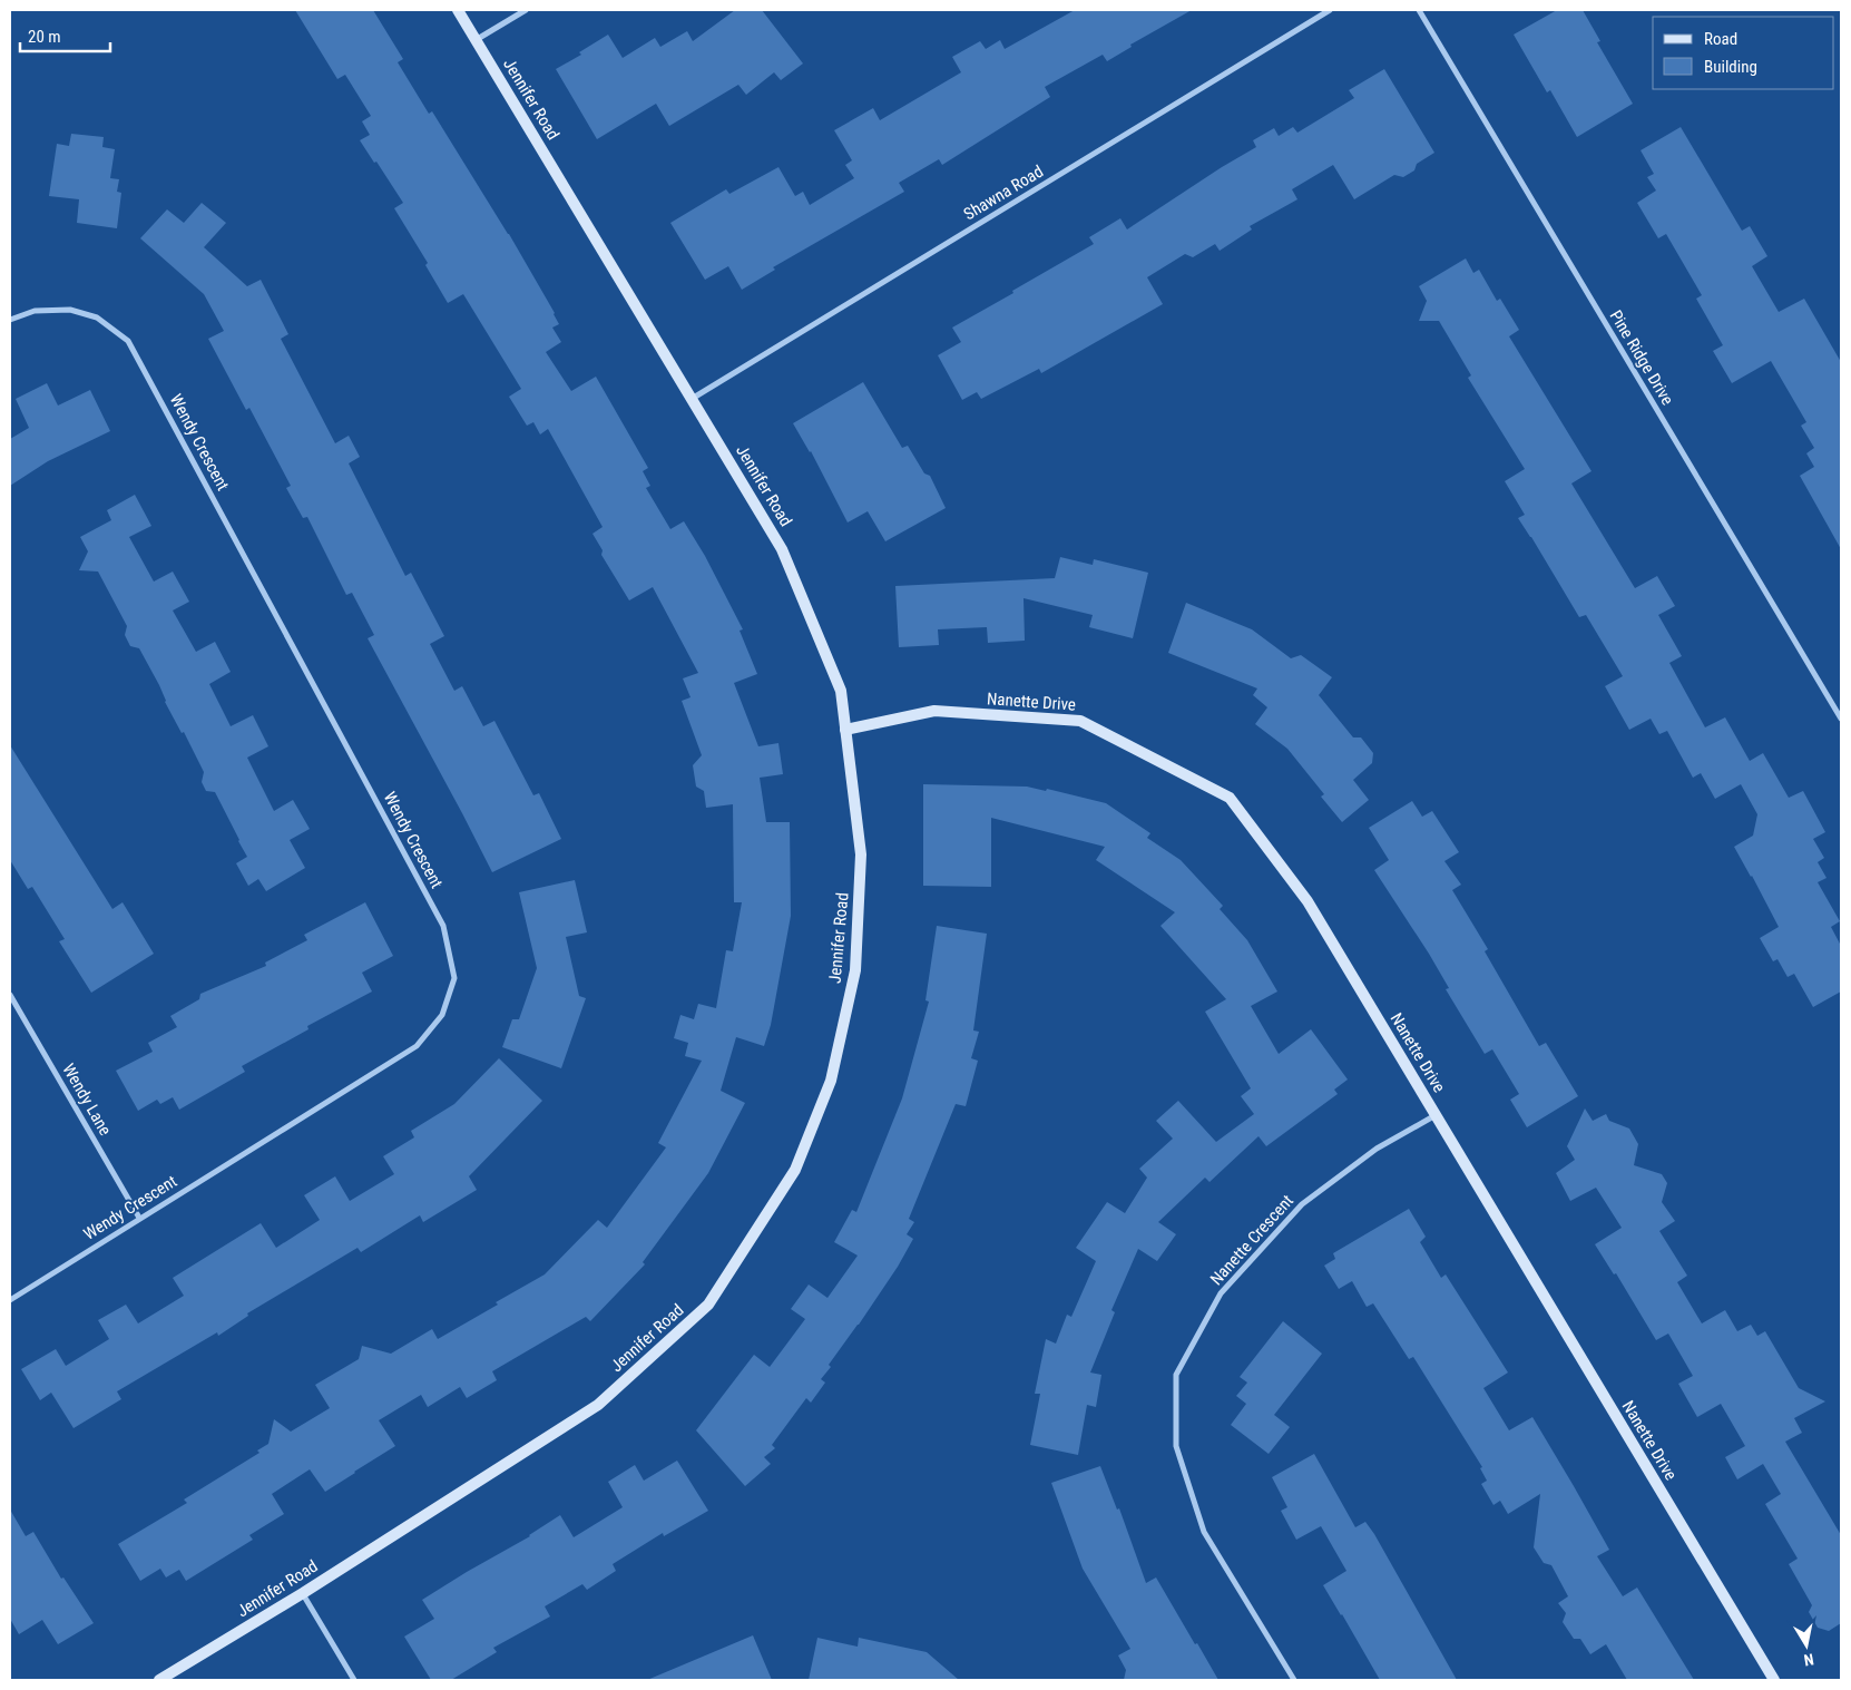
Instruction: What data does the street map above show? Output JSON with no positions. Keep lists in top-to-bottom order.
{
  "streets": {
    "street": [
      "Jennifer Road",
      "Shawna Road",
      "Pine Ridge Drive",
      "Wendy Crescent",
      "Nanette Drive",
      "Wendy Lane",
      "Nanette Crescent"
    ]
  },
  "crossings": [
    ["Jennifer Road", "Shawna Road"],
    ["Jennifer Road", "Nanette Drive"],
    ["Wendy Crescent", "Wendy Lane"],
    ["Nanette Drive", "Nanette Crescent"]
  ],
  "legend": ["Road", "Building"],
  "scale_bar": "20 m",
  "north": "bottom"
}
